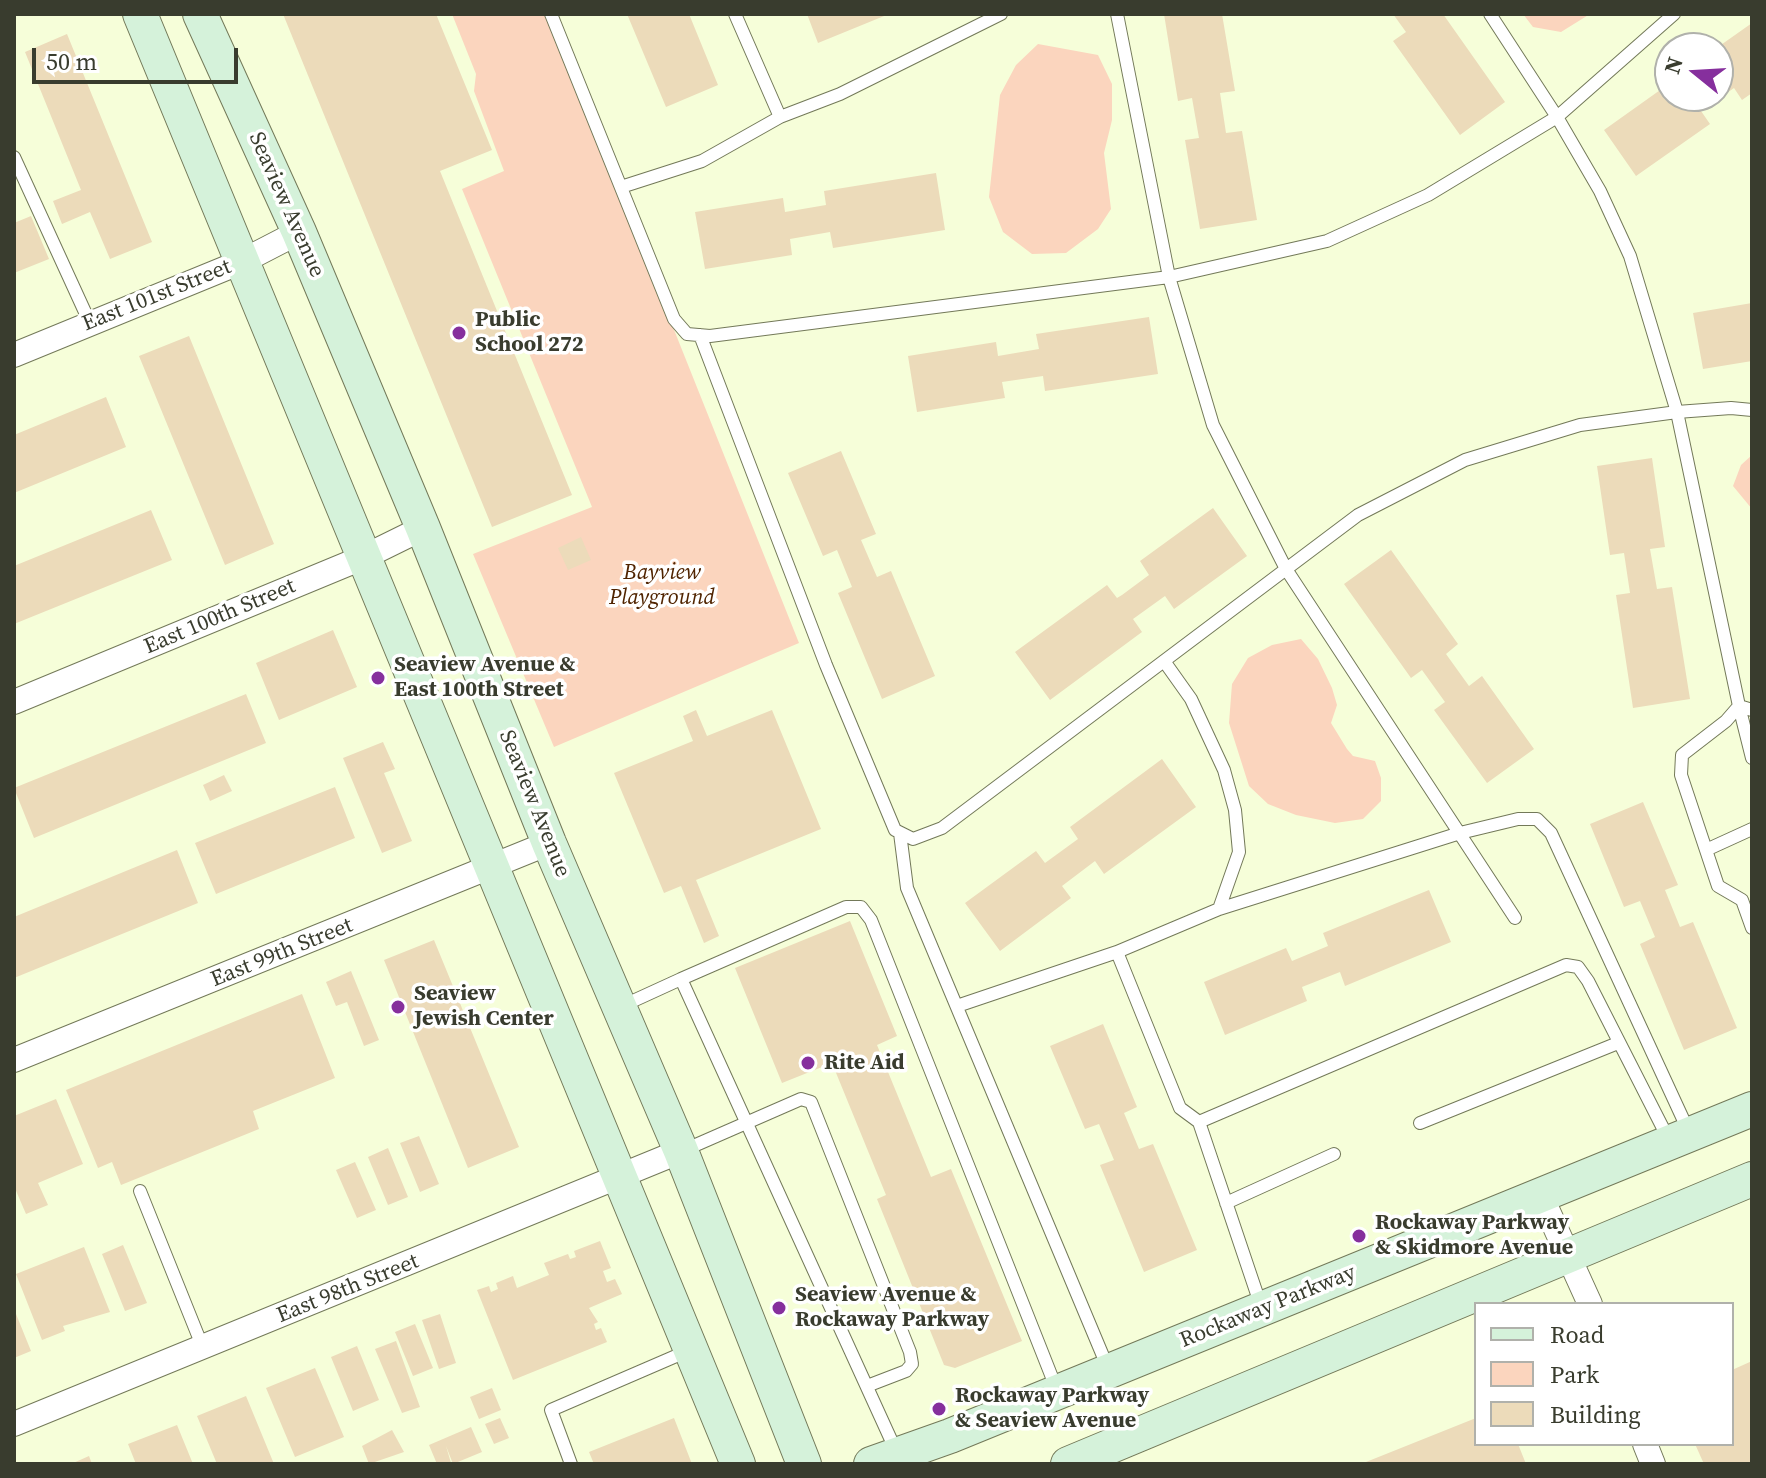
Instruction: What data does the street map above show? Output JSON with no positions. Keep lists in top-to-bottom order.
{
  "streets": {
    "street": [
      "Seaview Avenue",
      "East 101st Street",
      "East 100th Street",
      "East 99th Street",
      "East 98th Street",
      "Rockaway Parkway"
    ]
  },
  "crossings": [
    ["Seaview Avenue", "East 101st Street"],
    ["Seaview Avenue", "East 100th Street"],
    ["Seaview Avenue", "East 99th Street"],
    ["Seaview Avenue", "East 98th Street"]
  ],
  "parks": ["Bayview Playground"],
  "places": [
    "Public School 272",
    "Seaview Avenue & East 100th Street",
    "Seaview Jewish Center",
    "Rite Aid",
    "Rockaway Parkway & Skidmore Avenue",
    "Seaview Avenue & Rockaway Parkway",
    "Rockaway Parkway & Seaview Avenue"
  ],
  "legend": ["Road", "Park", "Building"],
  "scale_bar": "50 m",
  "north": "left"
}
